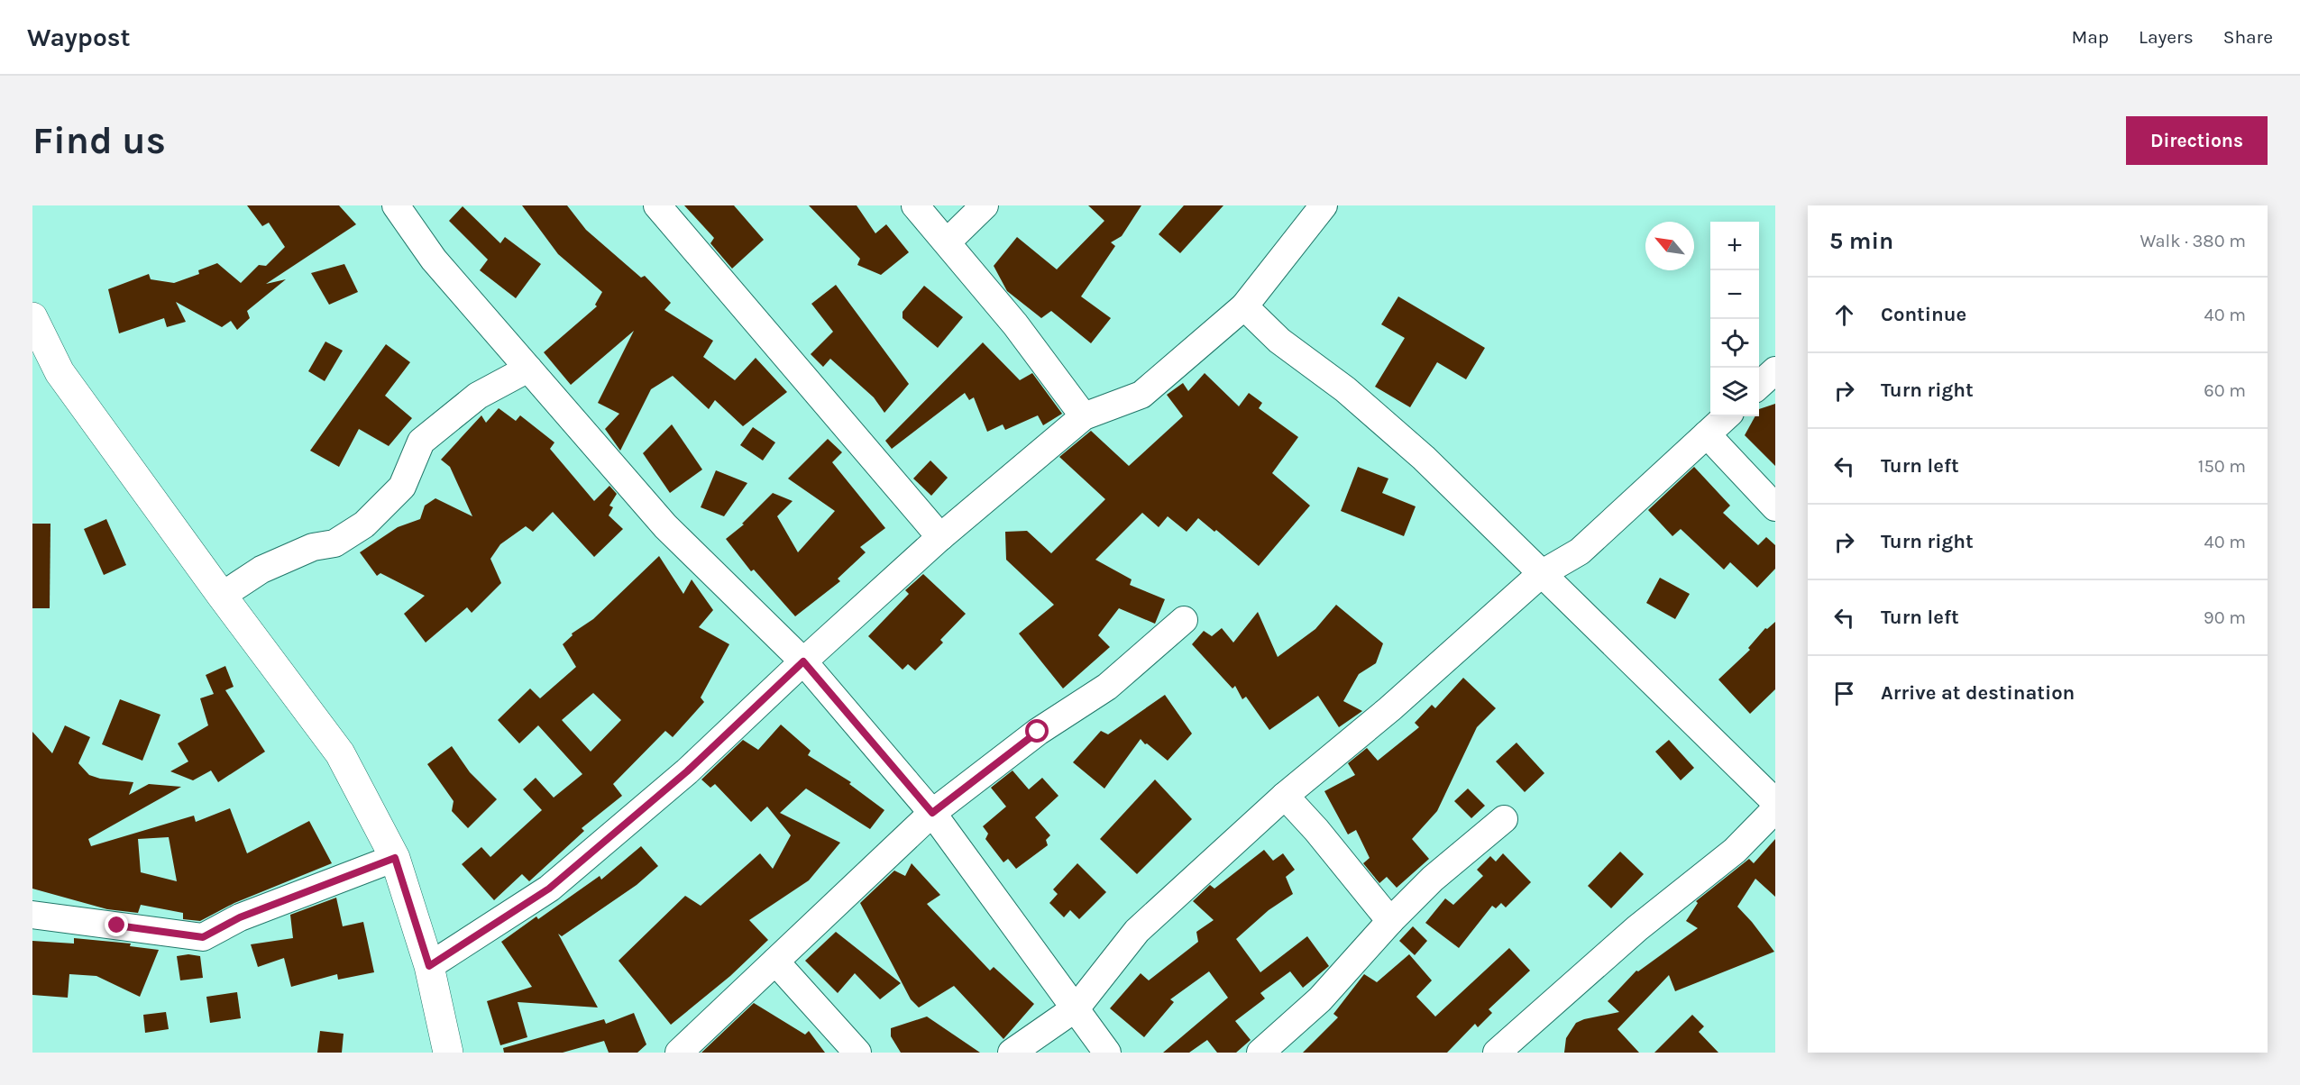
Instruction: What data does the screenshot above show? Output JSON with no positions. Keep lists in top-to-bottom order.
{
  "north": "top left",
  "page": {
    "header": "Waypost",
    "nav": ["Map", "Layers", "Share"],
    "buttons": "Directions",
    "title": "Find us",
    "heading": ["5 min", "Walk · 380 m"],
    "map_buttons": ["+", "−"],
    "list": [
      ["Continue", "40 m"],
      ["Turn right", "60 m"],
      ["Turn left", "150 m"],
      ["Turn right", "40 m"],
      ["Turn left", "90 m"],
      "Arrive at destination"
    ]
  }
}
